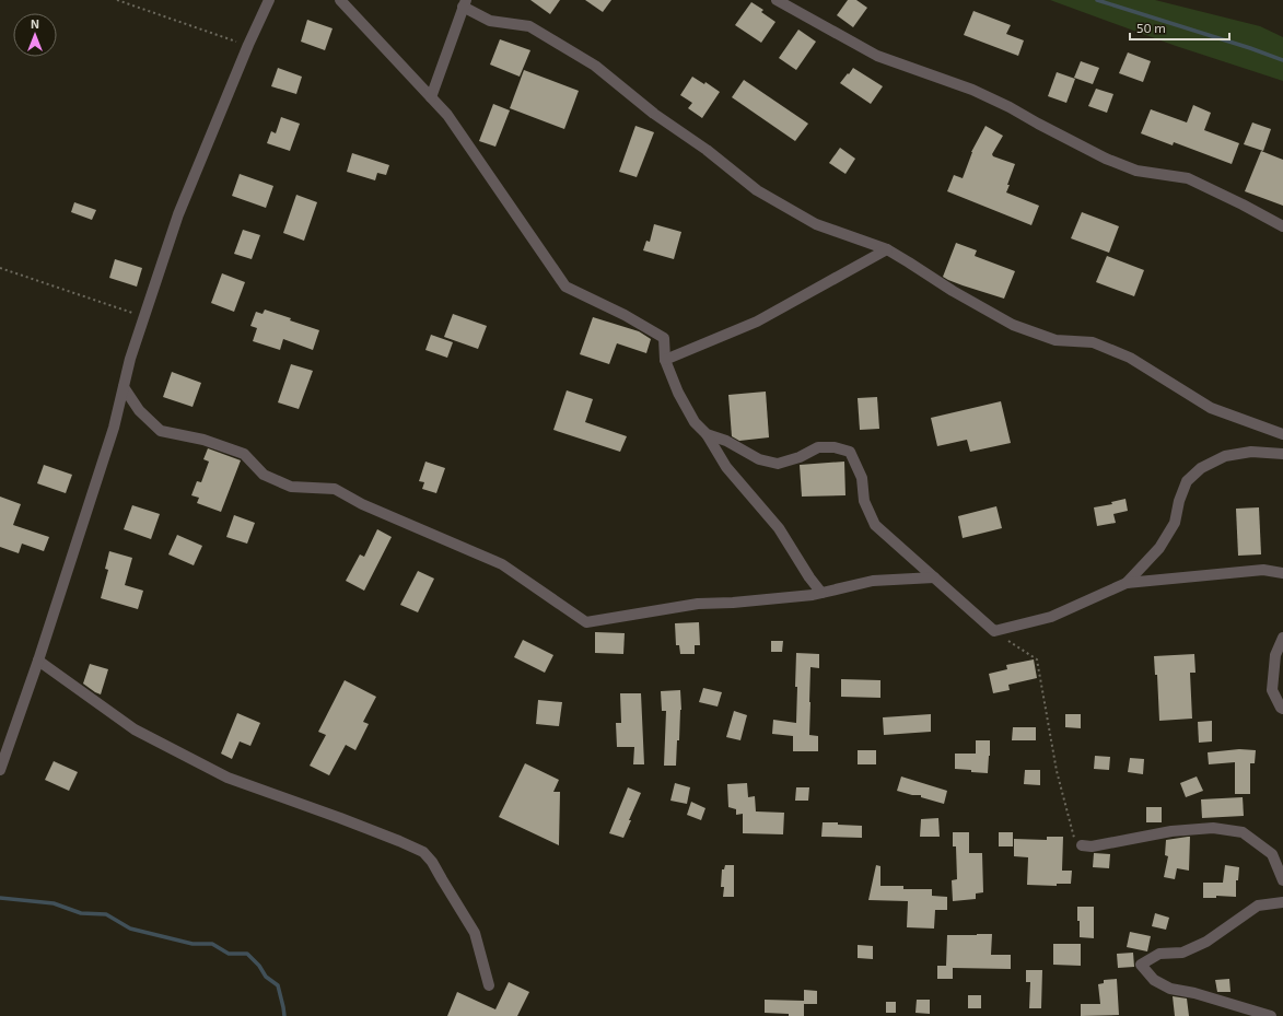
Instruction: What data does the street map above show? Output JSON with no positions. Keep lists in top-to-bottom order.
{
  "scale_bar": "50 m",
  "north": "top"
}
